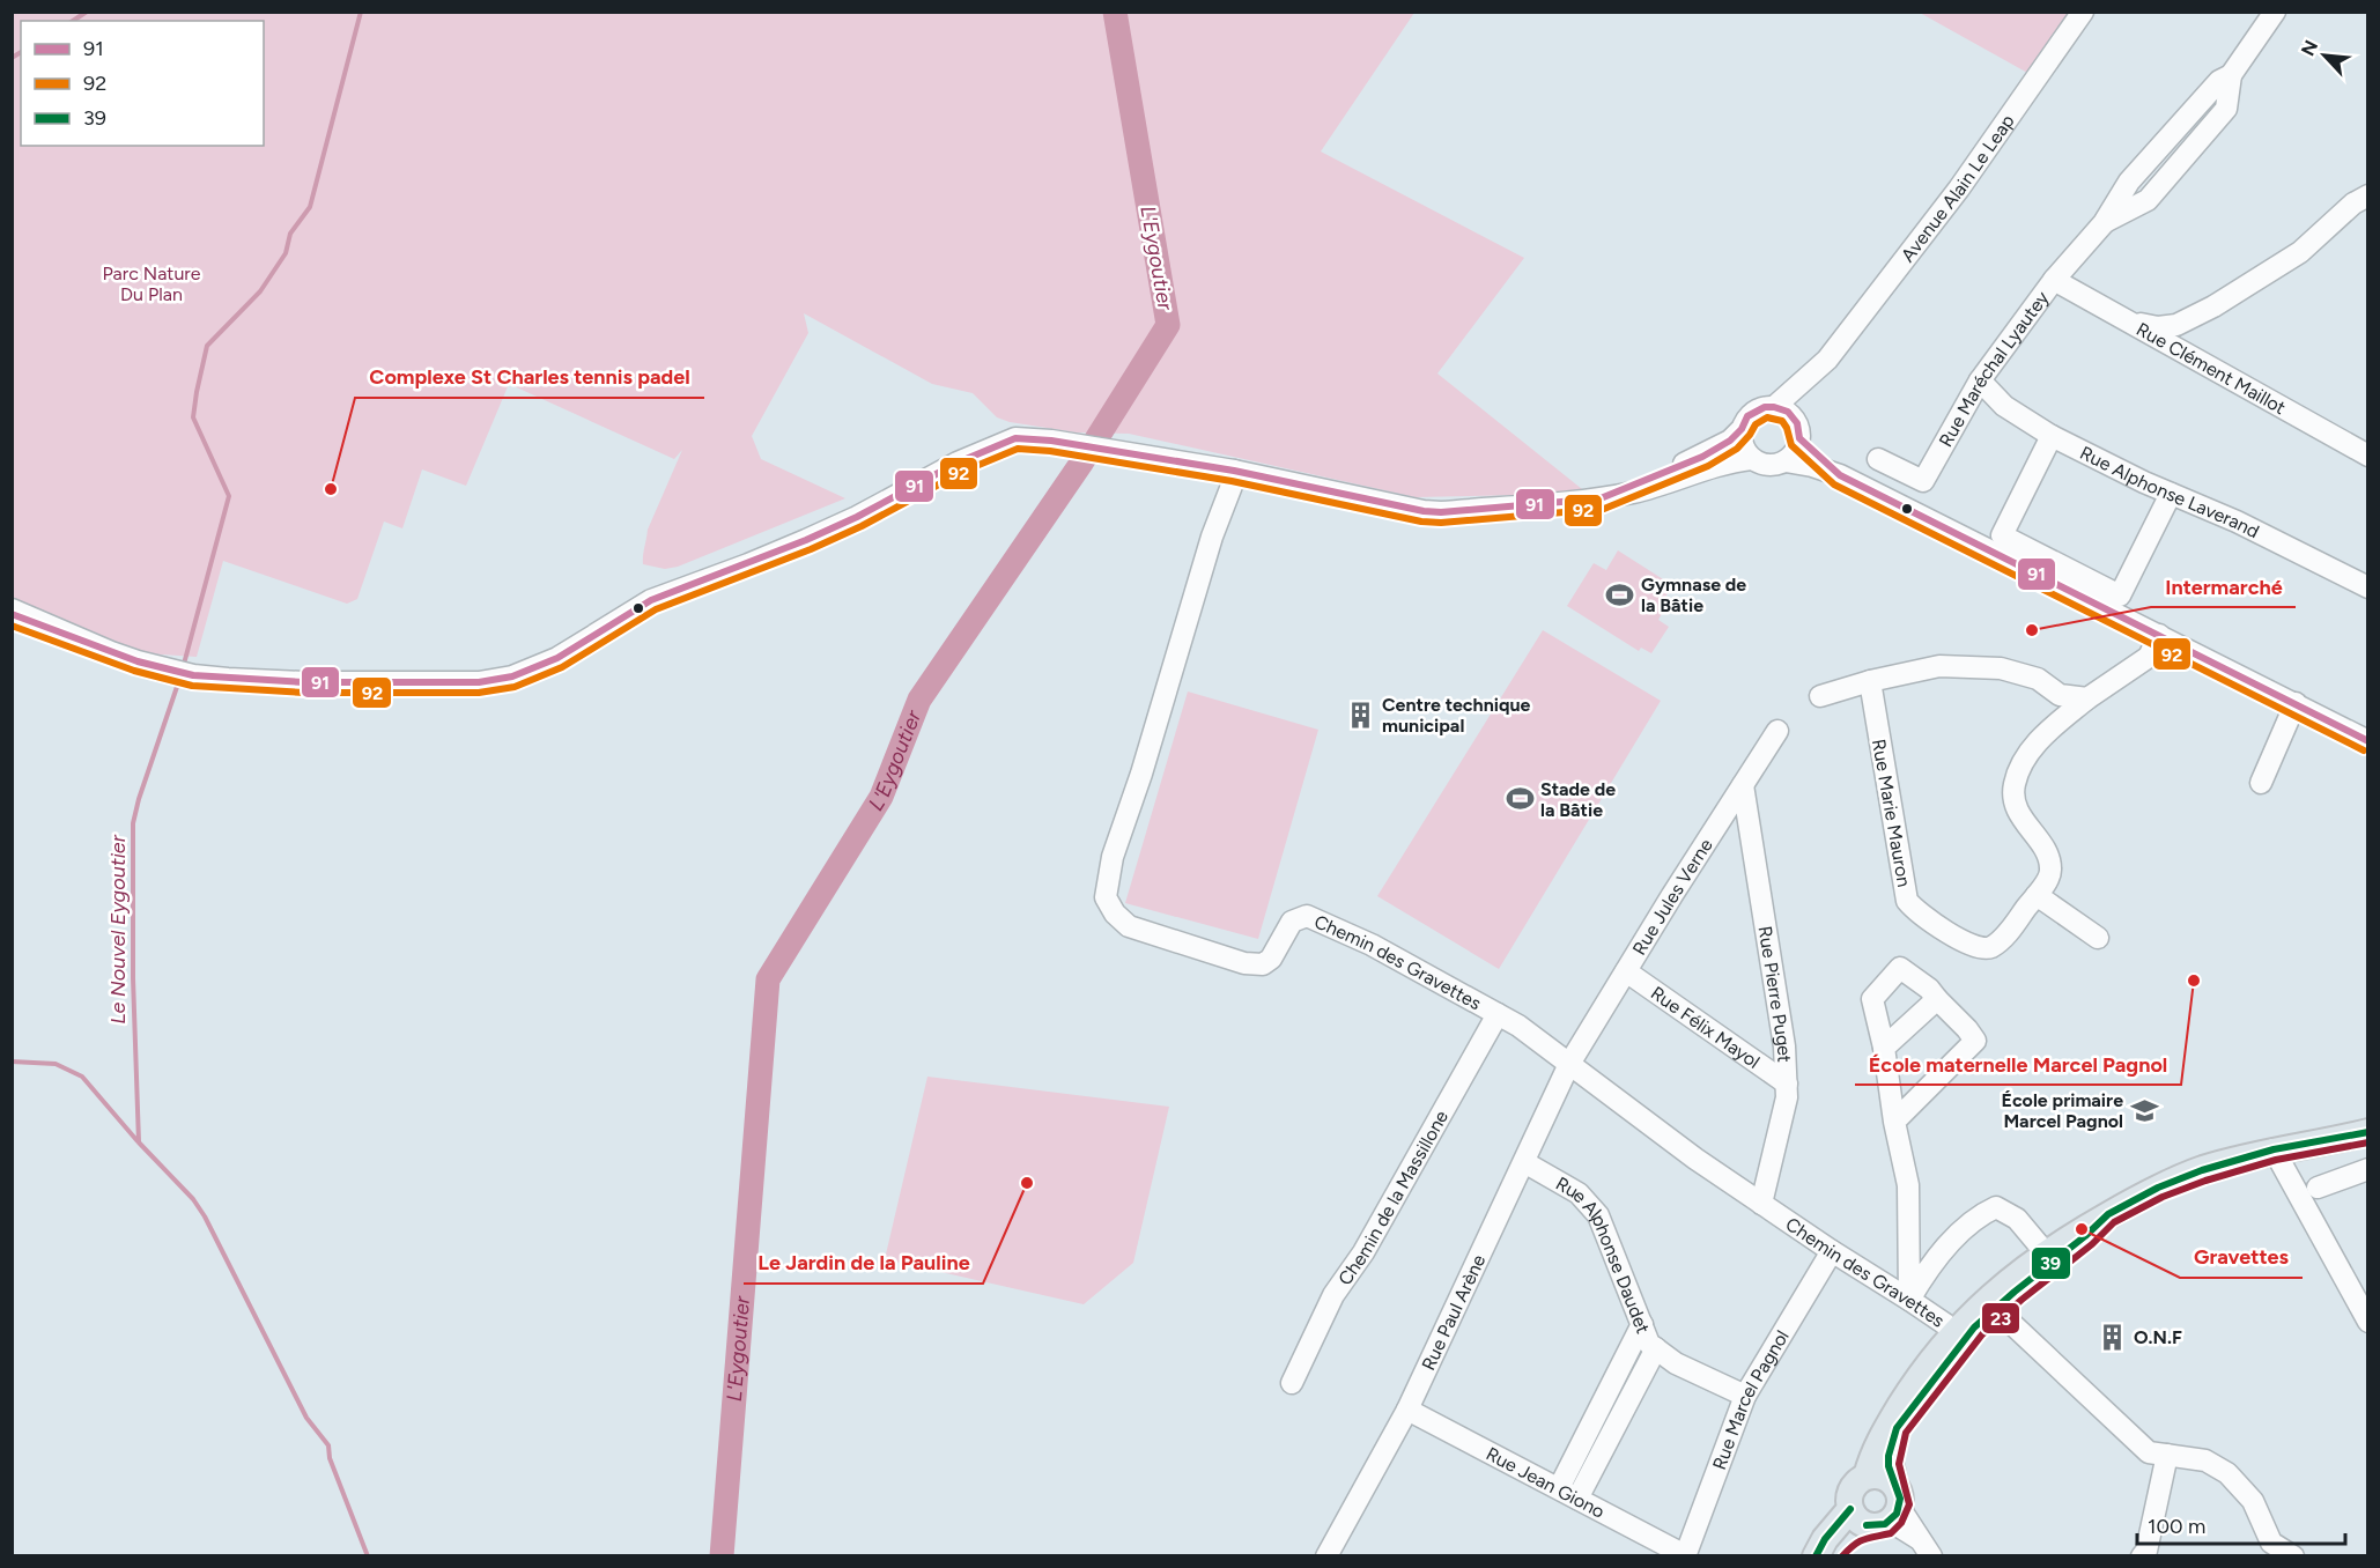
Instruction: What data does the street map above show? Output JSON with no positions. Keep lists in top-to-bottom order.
{
  "streets": {
    "street": [
      "Avenue Alain Le Leap",
      "Rue Clément Maillot",
      "Rue Maréchal Lyautey",
      "Rue Alphonse Laverand",
      "Rue Marie Mauron",
      "Rue Jules Verne",
      "Chemin des Gravettes",
      "Rue Pierre Puget",
      "Rue Félix Mayol",
      "Chemin de la Massillone",
      "Rue Alphonse Daudet",
      "Rue Paul Arène",
      "Rue Marcel Pagnol",
      "Rue Jean Giono"
    ]
  },
  "crossings": [
    ["Rue Clément Maillot", "Rue Maréchal Lyautey"],
    ["Rue Maréchal Lyautey", "Rue Alphonse Laverand"],
    ["Rue Jules Verne", "Chemin des Gravettes"],
    ["Rue Jules Verne", "Rue Pierre Puget"],
    ["Rue Jules Verne", "Rue Félix Mayol"],
    ["Rue Jules Verne", "Rue Paul Arène"],
    ["Chemin des Gravettes", "Rue Pierre Puget"],
    ["Chemin des Gravettes", "Chemin de la Massillone"],
    ["Chemin des Gravettes", "Rue Paul Arène"],
    ["Chemin des Gravettes", "Rue Marcel Pagnol"],
    ["Rue Pierre Puget", "Rue Félix Mayol"],
    ["Rue Alphonse Daudet", "Rue Paul Arène"],
    ["Rue Alphonse Daudet", "Rue Marcel Pagnol"],
    ["Rue Paul Arène", "Rue Jean Giono"],
    ["Rue Marcel Pagnol", "Rue Jean Giono"]
  ],
  "water": ["L'Eygoutier", "Le Nouvel Eygoutier"],
  "parks": ["Parc Nature Du Plan"],
  "places": {
    "other": [
      "Complexe St Charles tennis padel",
      "Intermarché",
      "École maternelle Marcel Pagnol",
      "Le Jardin de la Pauline",
      "Gravettes"
    ],
    "sports": ["Gymnase de la Bâtie", "Stade de la Bâtie"],
    "building": ["Centre technique municipal", "O.N.F"],
    "school or university": ["École primaire Marcel Pagnol"]
  },
  "lines": [
    "transit line 91",
    "transit line 92",
    "transit line 39",
    "transit line 23"
  ],
  "legend": ["91", "92", "39"],
  "scale_bar": "100 m",
  "north": "top left"
}
